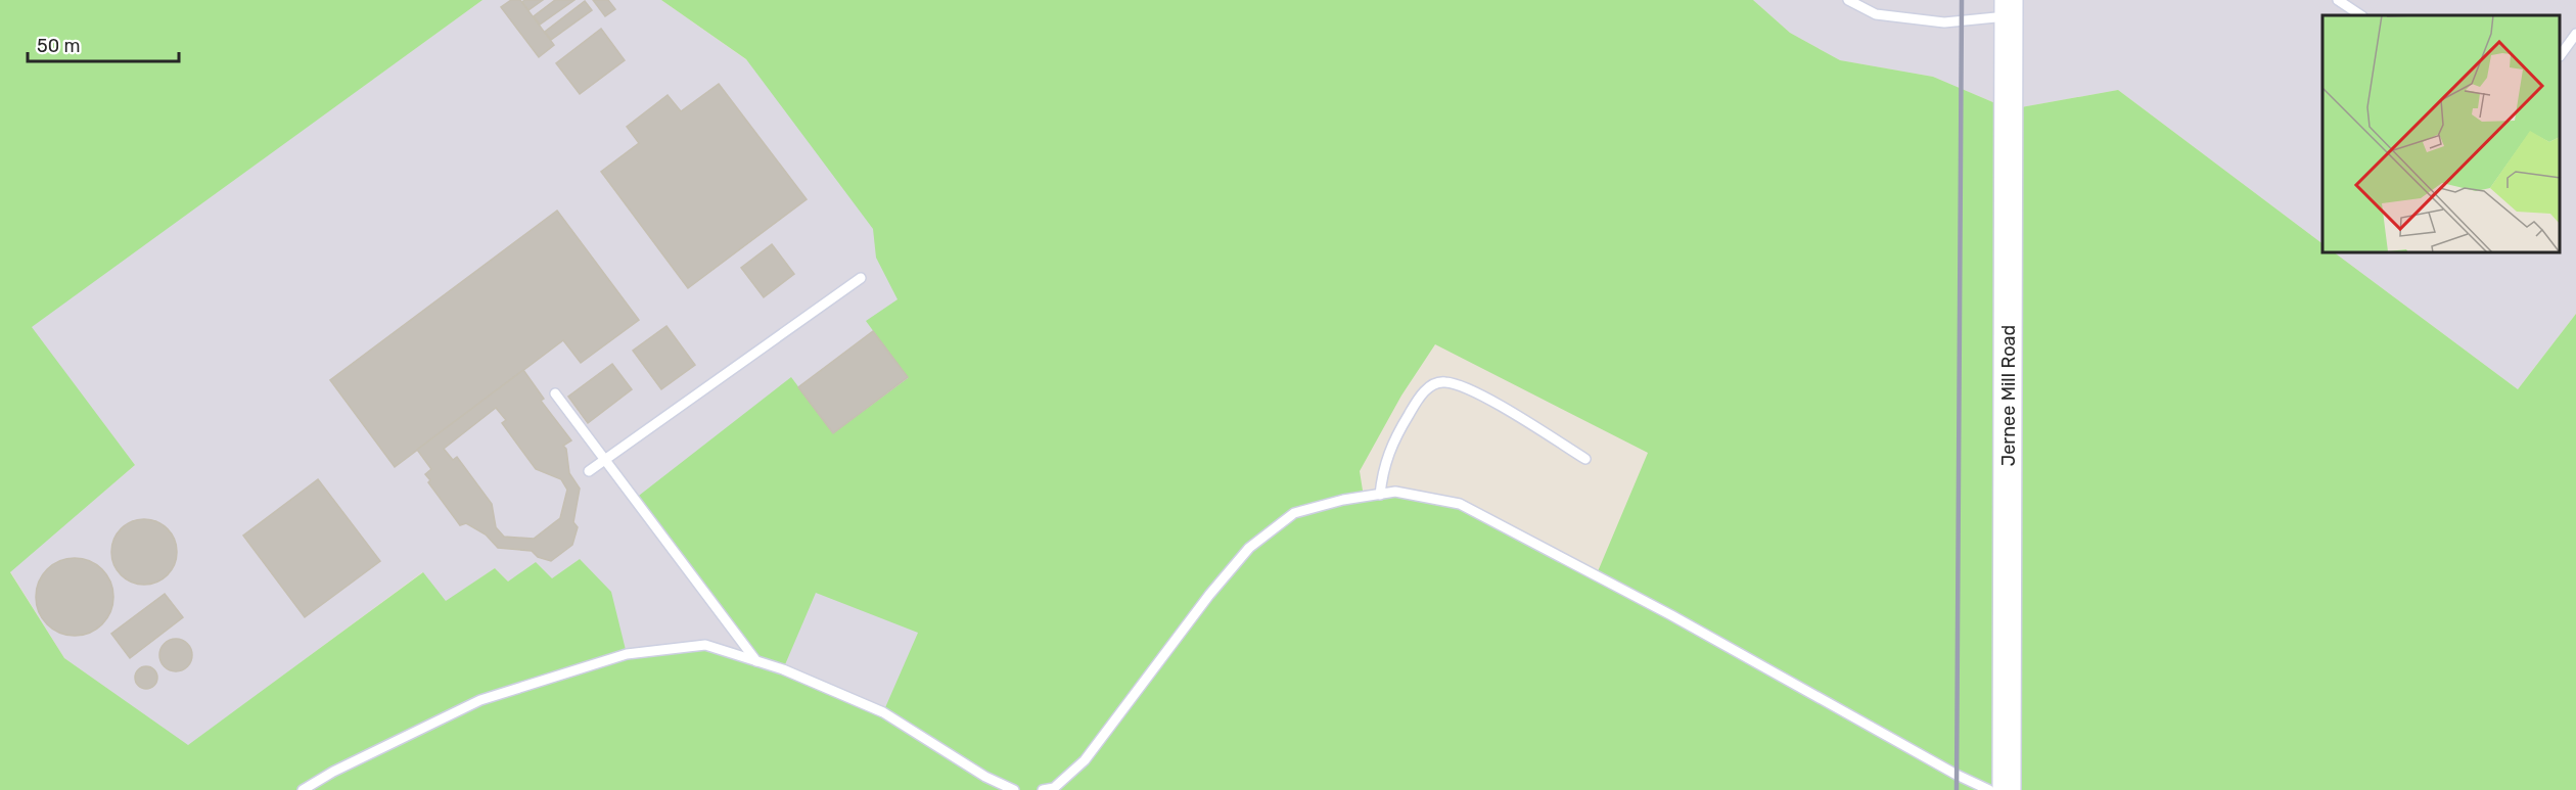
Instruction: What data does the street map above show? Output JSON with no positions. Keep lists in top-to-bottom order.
{
  "streets": {
    "street": ["Jernee Mill Road"]
  },
  "scale_bar": "50 m"
}
